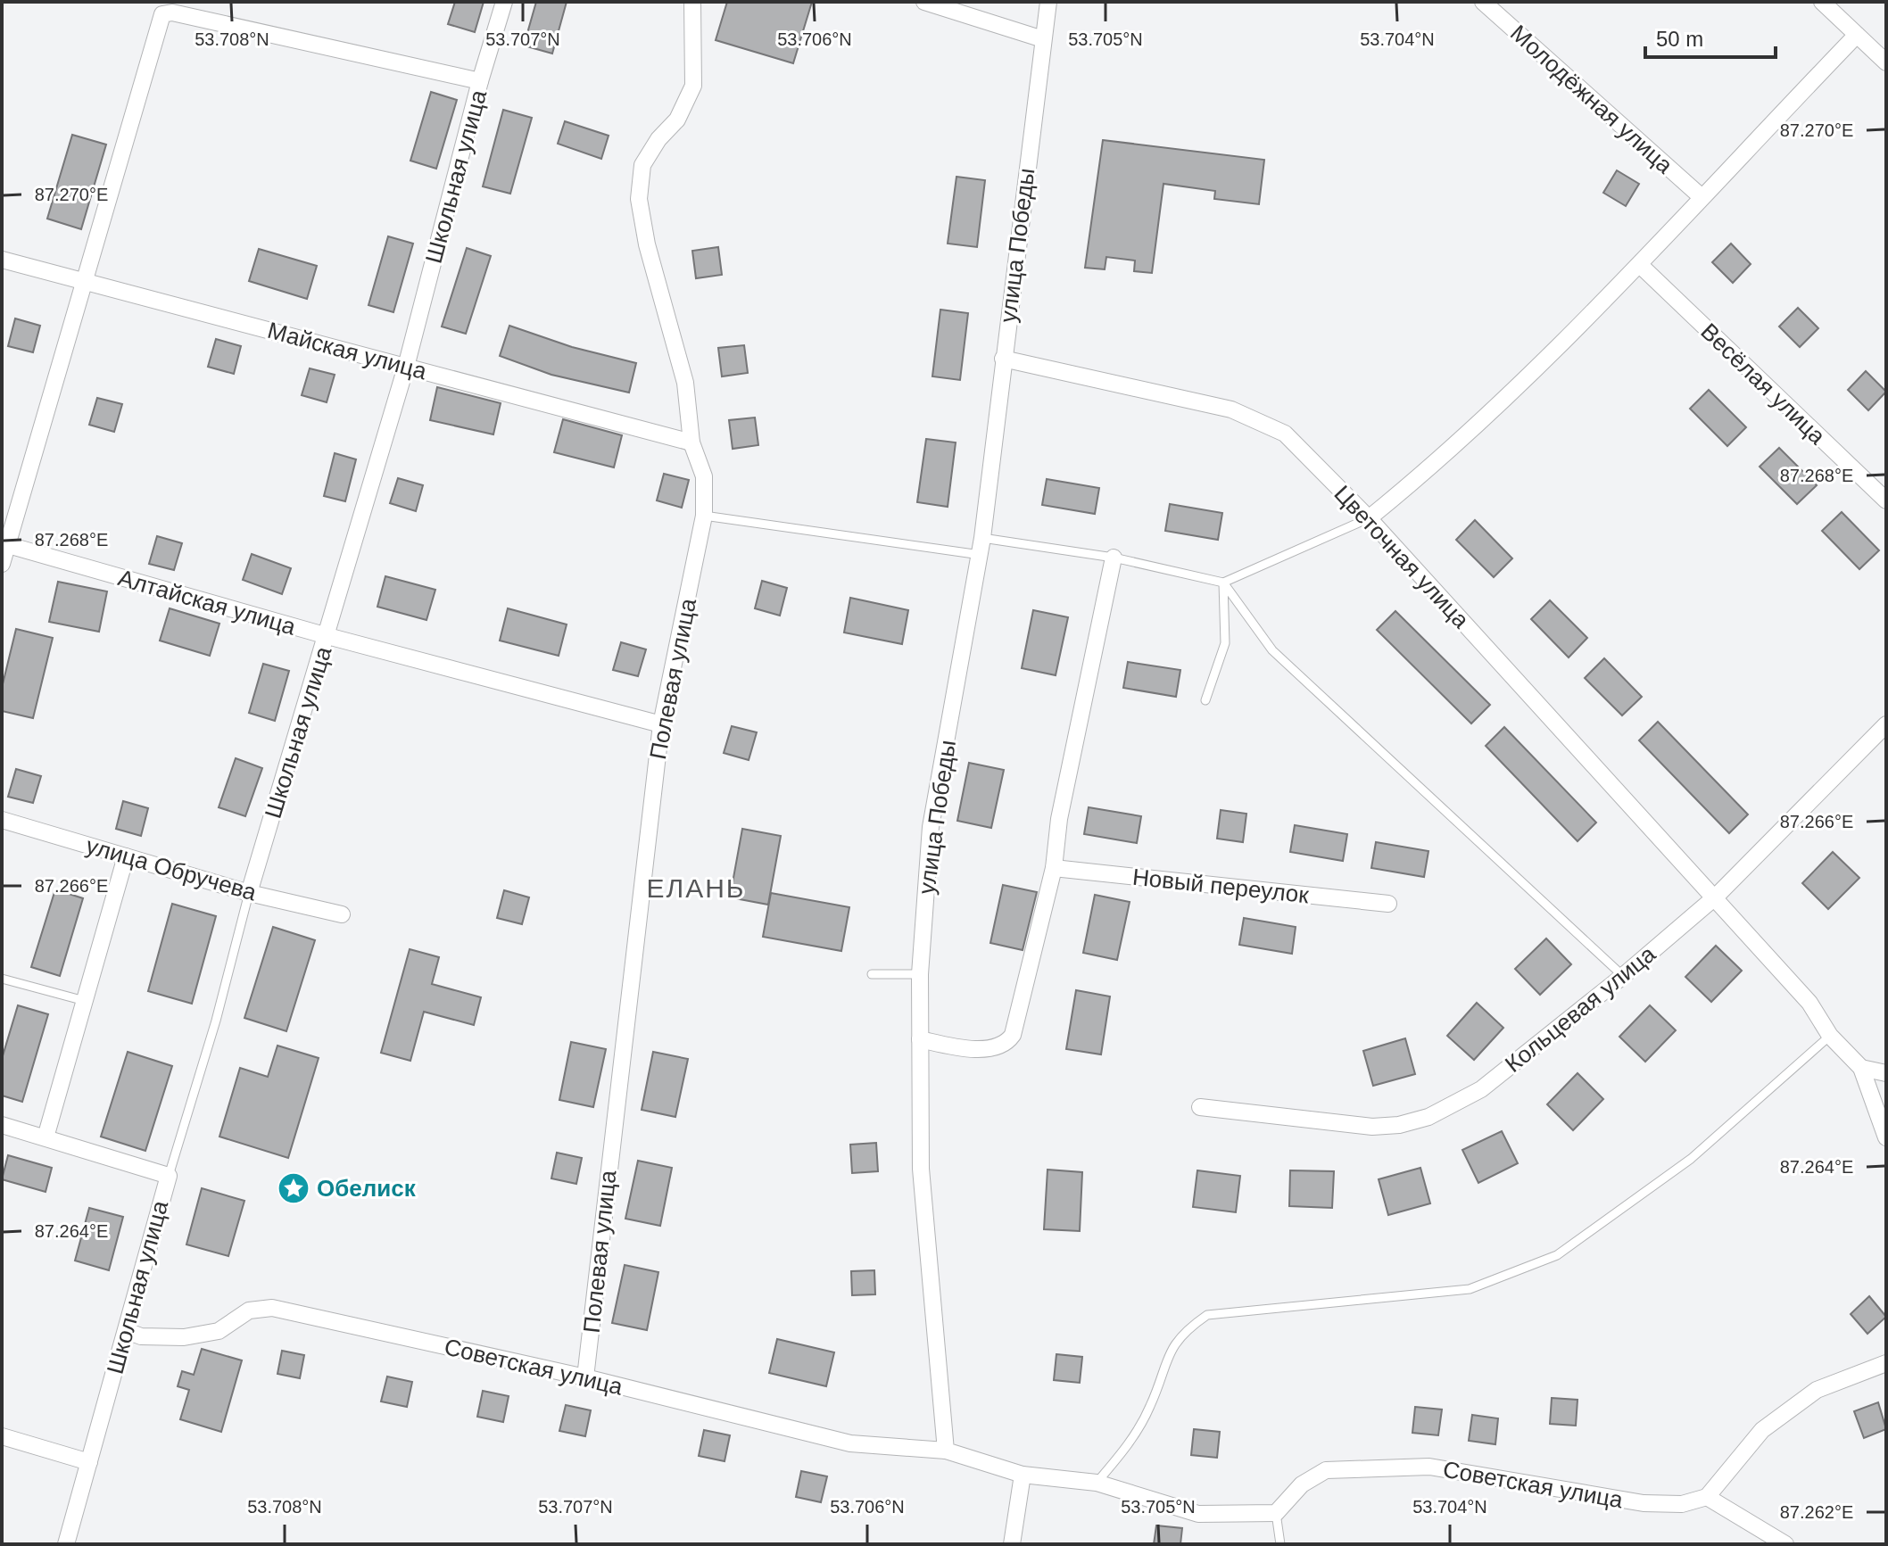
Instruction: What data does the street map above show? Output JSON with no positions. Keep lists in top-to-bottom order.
{
  "streets": {
    "street": [
      "Молодёжная улица",
      "Школьная улица",
      "улица Победы",
      "Майская улица",
      "Весёлая улица",
      "Цветочная улица",
      "Алтайская улица",
      "Полевая улица",
      "улица Обручева",
      "Новый переулок",
      "Кольцевая улица",
      "Советская улица"
    ]
  },
  "crossings": [
    ["Школьная улица", "Майская улица"],
    ["Школьная улица", "Алтайская улица"],
    ["Школьная улица", "улица Обручева"],
    ["Школьная улица", "Советская улица"],
    ["улица Победы", "Цветочная улица"],
    ["улица Победы", "Советская улица"],
    ["Майская улица", "Полевая улица"],
    ["Цветочная улица", "Кольцевая улица"],
    ["Алтайская улица", "Полевая улица"],
    ["Полевая улица", "Советская улица"]
  ],
  "districts": ["ЕЛАНЬ"],
  "places": {
    "place": ["Обелиск"]
  },
  "scale_bar": "50 m",
  "coordinates": [
    "53.708°N",
    "53.707°N",
    "53.706°N",
    "53.705°N",
    "53.704°N",
    "87.270°E",
    "87.268°E",
    "87.266°E",
    "87.264°E",
    "87.262°E"
  ]
}
